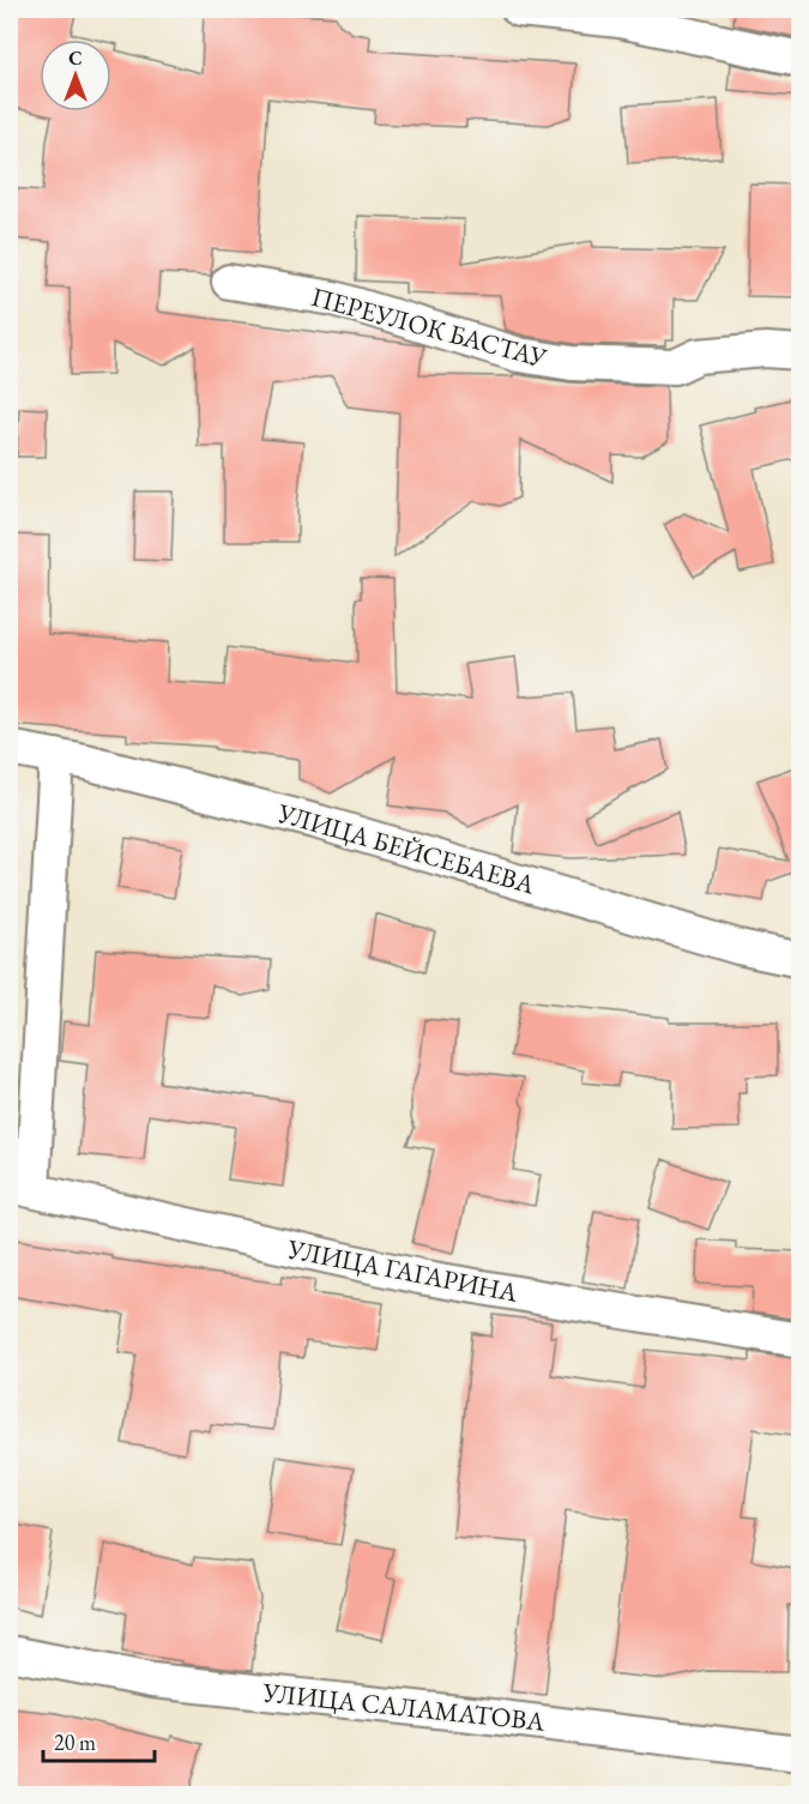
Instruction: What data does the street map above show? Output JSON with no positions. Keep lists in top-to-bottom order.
{
  "streets": {
    "street": [
      "ПЕРЕУЛОК БАСТАУ",
      "УЛИЦА БЕЙСЕБАЕВА",
      "УЛИЦА ГАГАРИНА",
      "УЛИЦА САЛАМАТОВА"
    ]
  },
  "scale_bar": "20 m",
  "north": "top"
}
